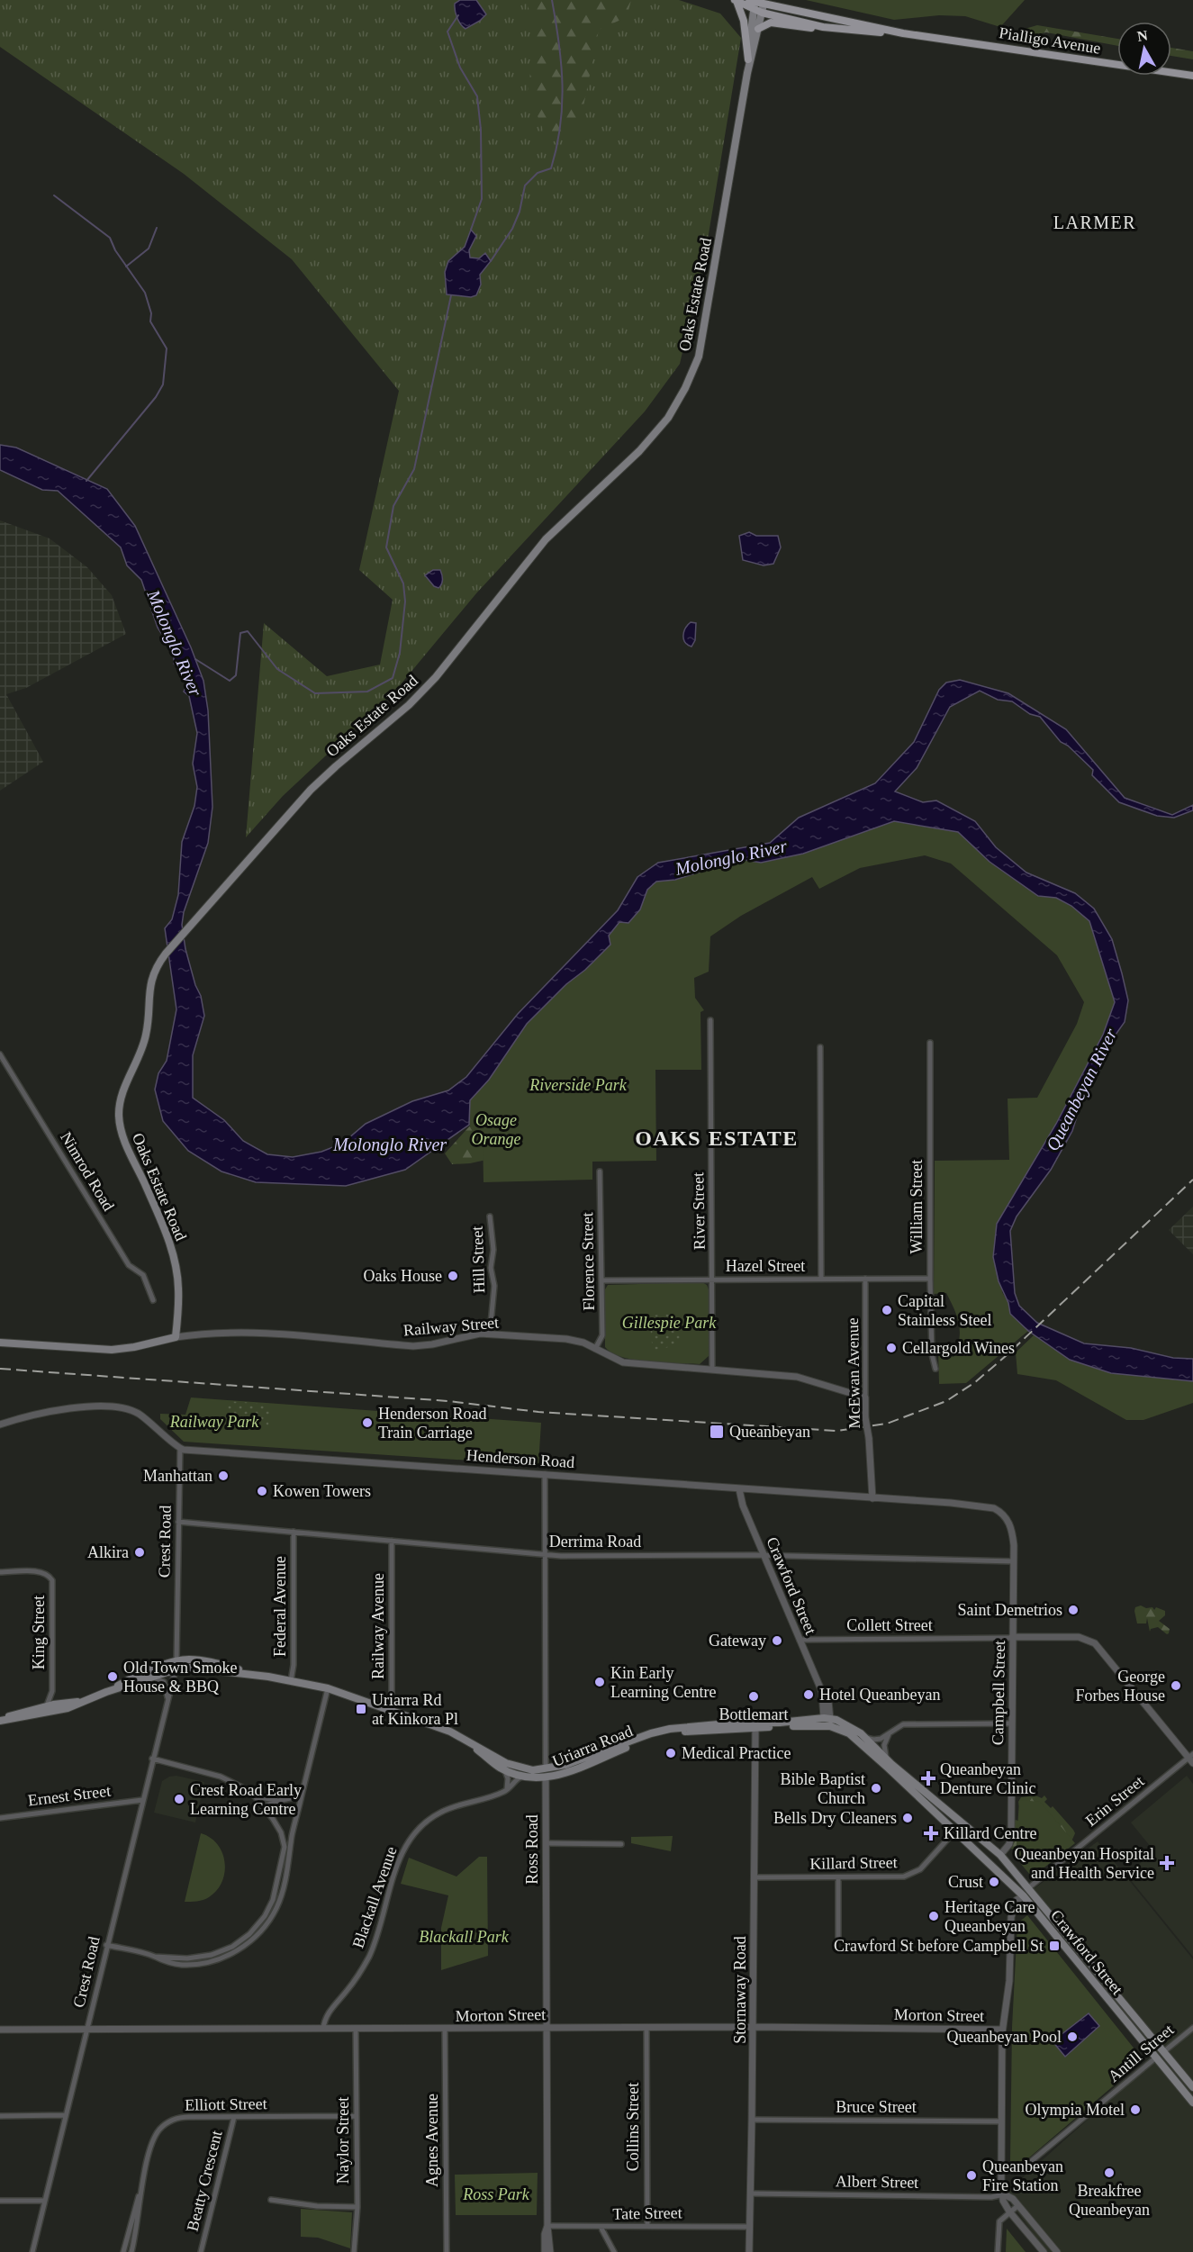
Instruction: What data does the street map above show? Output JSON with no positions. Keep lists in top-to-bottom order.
{
  "streets": {
    "main road": [
      "Pialligo Avenue",
      "Oaks Estate Road",
      "Railway Street",
      "Crest Road",
      "Crawford Street",
      "Uriarra Road",
      "Ross Road",
      "Killard Street",
      "Antill Street"
    ],
    "street": [
      "Nimrod Road",
      "William Street",
      "River Street",
      "Hill Street",
      "Florence Street",
      "Hazel Street",
      "McEwan Avenue",
      "Henderson Road",
      "Derrima Road",
      "Federal Avenue",
      "Collett Street",
      "Railway Avenue",
      "King Street",
      "Campbell Street",
      "Ernest Street",
      "Erin Street",
      "Blackall Avenue",
      "Stornaway Road",
      "Morton Street",
      "Elliott Street",
      "Bruce Street",
      "Collins Street",
      "Naylor Street",
      "Agnes Avenue",
      "Beatty Crescent",
      "Albert Street",
      "Tate Street"
    ]
  },
  "crossings": [
    ["Pialligo Avenue", "Oaks Estate Road"],
    ["Oaks Estate Road", "Railway Street"],
    ["William Street", "Hazel Street"],
    ["River Street", "Hazel Street"],
    ["River Street", "Railway Street"],
    ["Hill Street", "Railway Street"],
    ["Florence Street", "Hazel Street"],
    ["Florence Street", "Railway Street"],
    ["Hazel Street", "McEwan Avenue"],
    ["Railway Street", "McEwan Avenue"],
    ["McEwan Avenue", "Henderson Road"],
    ["Henderson Road", "Crest Road"],
    ["Henderson Road", "Derrima Road"],
    ["Henderson Road", "Crawford Street"],
    ["Henderson Road", "Campbell Street"],
    ["Henderson Road", "Ross Road"],
    ["Crest Road", "Derrima Road"],
    ["Crest Road", "Uriarra Road"],
    ["Crest Road", "Ernest Street"],
    ["Crest Road", "Morton Street"],
    ["Derrima Road", "Crawford Street"],
    ["Derrima Road", "Federal Avenue"],
    ["Derrima Road", "Railway Avenue"],
    ["Derrima Road", "Campbell Street"],
    ["Derrima Road", "Ross Road"],
    ["Crawford Street", "Collett Street"],
    ["Crawford Street", "Campbell Street"],
    ["Crawford Street", "Uriarra Road"],
    ["Crawford Street", "Erin Street"],
    ["Crawford Street", "Killard Street"],
    ["Crawford Street", "Antill Street"],
    ["Federal Avenue", "Uriarra Road"],
    ["Collett Street", "Campbell Street"],
    ["Collett Street", "Erin Street"],
    ["Railway Avenue", "Uriarra Road"],
    ["King Street", "Uriarra Road"],
    ["Uriarra Road", "Ross Road"],
    ["Uriarra Road", "Blackall Avenue"],
    ["Ross Road", "Morton Street"],
    ["Ross Road", "Tate Street"],
    ["Killard Street", "Stornaway Road"],
    ["Blackall Avenue", "Morton Street"],
    ["Stornaway Road", "Morton Street"],
    ["Stornaway Road", "Bruce Street"],
    ["Stornaway Road", "Albert Street"],
    ["Stornaway Road", "Tate Street"],
    ["Morton Street", "Collins Street"],
    ["Morton Street", "Naylor Street"],
    ["Morton Street", "Agnes Avenue"],
    ["Elliott Street", "Naylor Street"],
    ["Elliott Street", "Beatty Crescent"],
    ["Collins Street", "Tate Street"]
  ],
  "districts": ["LARMER", "OAKS ESTATE"],
  "water": ["Molonglo River", "Queanbeyan River"],
  "parks": [
    "Riverside Park",
    "Osage Orange",
    "Gillespie Park",
    "Railway Park",
    "Blackall Park",
    "Ross Park"
  ],
  "places": {
    "other": [
      "Oaks House",
      "Capital Stainless Steel",
      "Cellargold Wines",
      "Henderson Road Train Carriage",
      "Manhattan",
      "Kowen Towers",
      "Alkira",
      "Saint Demetrios",
      "Gateway",
      "Old Town Smoke House & BBQ",
      "Kin Early Learning Centre",
      "George Forbes House",
      "Hotel Queanbeyan",
      "Bottlemart",
      "Medical Practice",
      "Bible Baptist Church",
      "Crest Road Early Learning Centre",
      "Bells Dry Cleaners",
      "Crust",
      "Heritage Care Queanbeyan",
      "Queanbeyan Pool",
      "Olympia Motel",
      "Breakfree Queanbeyan",
      "Queanbeyan Fire Station"
    ],
    "transit": ["Queanbeyan", "Uriarra Rd at Kinkora Pl", "Crawford St before Campbell St"],
    "health": ["Queanbeyan Denture Clinic", "Killard Centre", "Queanbeyan Hospital and Health Service"]
  },
  "north": "top"
}
